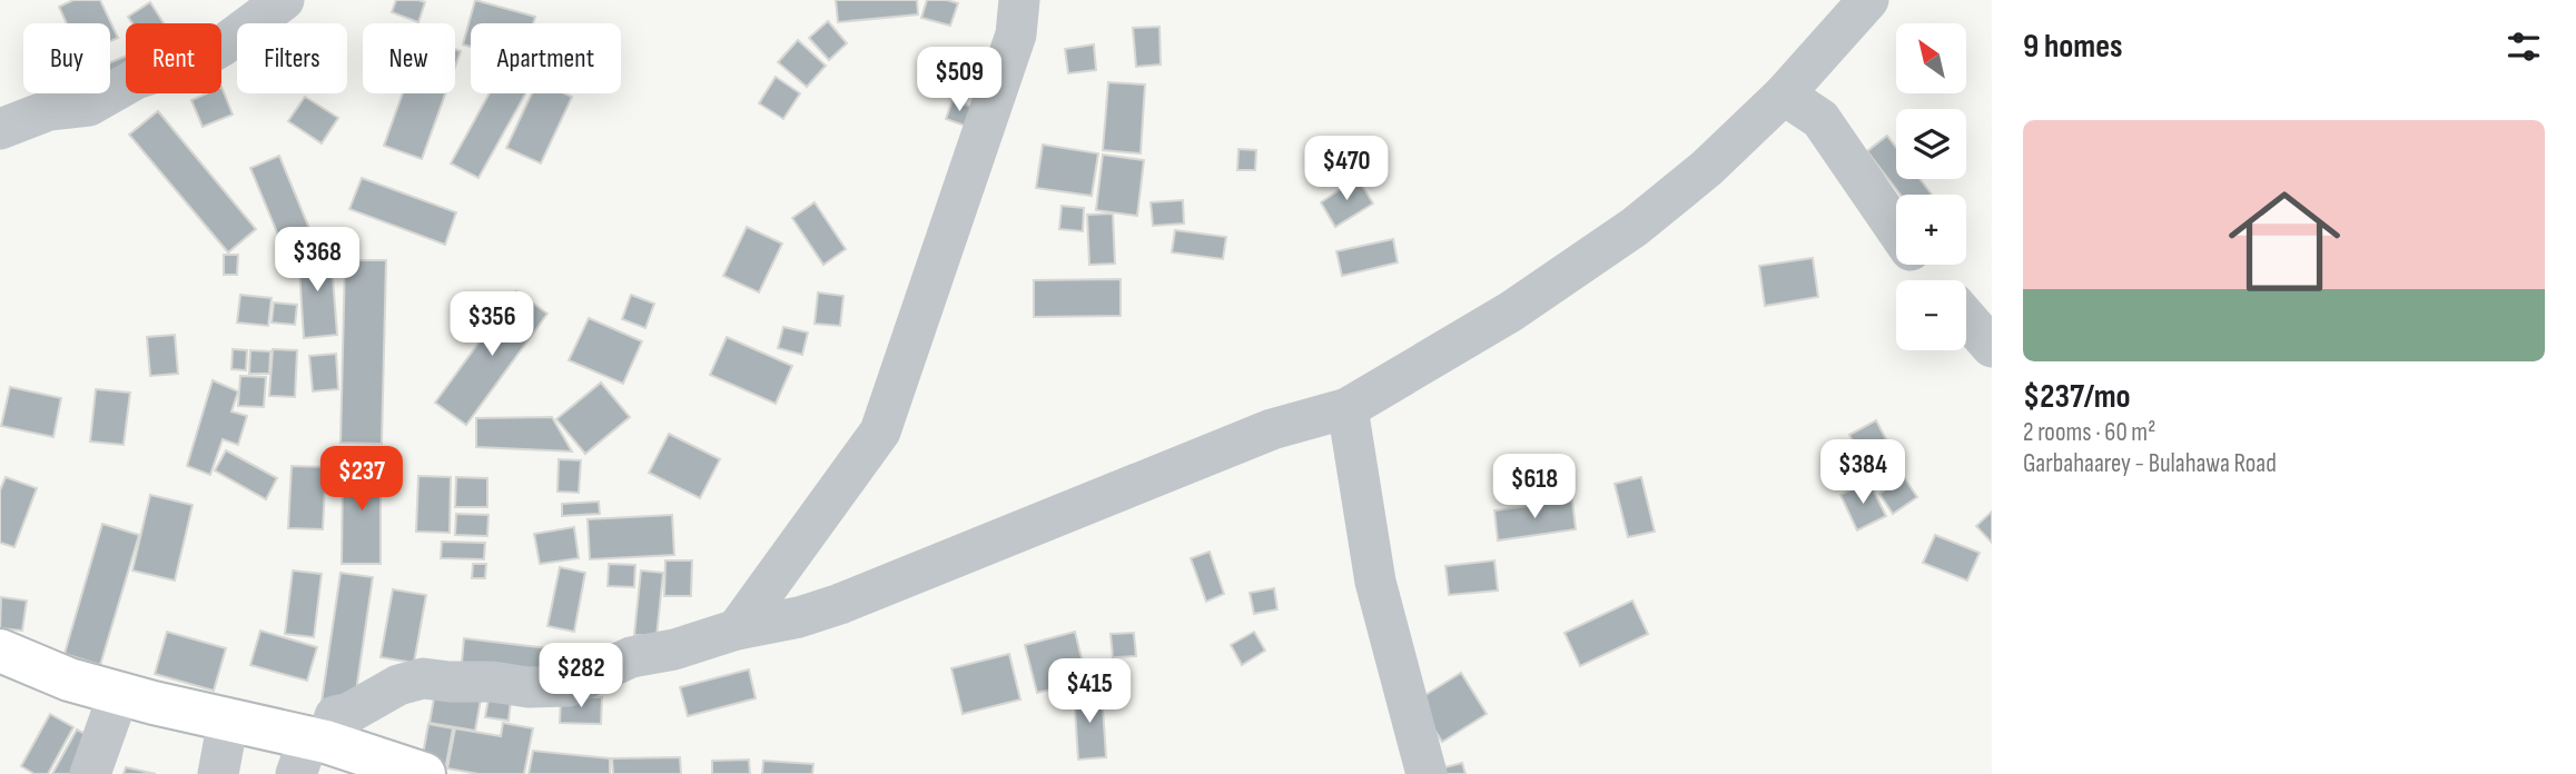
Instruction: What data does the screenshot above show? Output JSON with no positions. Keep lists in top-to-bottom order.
{
  "north": "top left",
  "page": {
    "heading": "9 homes",
    "map_buttons": ["+", "−"],
    "chip": [
      "Buy",
      "Rent",
      "Filters",
      "New",
      "Apartment"
    ],
    "price": [
      "$509",
      "$470",
      "$368",
      "$356",
      "$384",
      "$237",
      "$618",
      "$282",
      "$415"
    ],
    "list": [
      {
        "name": "$237/mo",
        "note": "2 rooms · 60 m² · Garbahaarey - Bulahawa Road"
      }
    ]
  }
}
